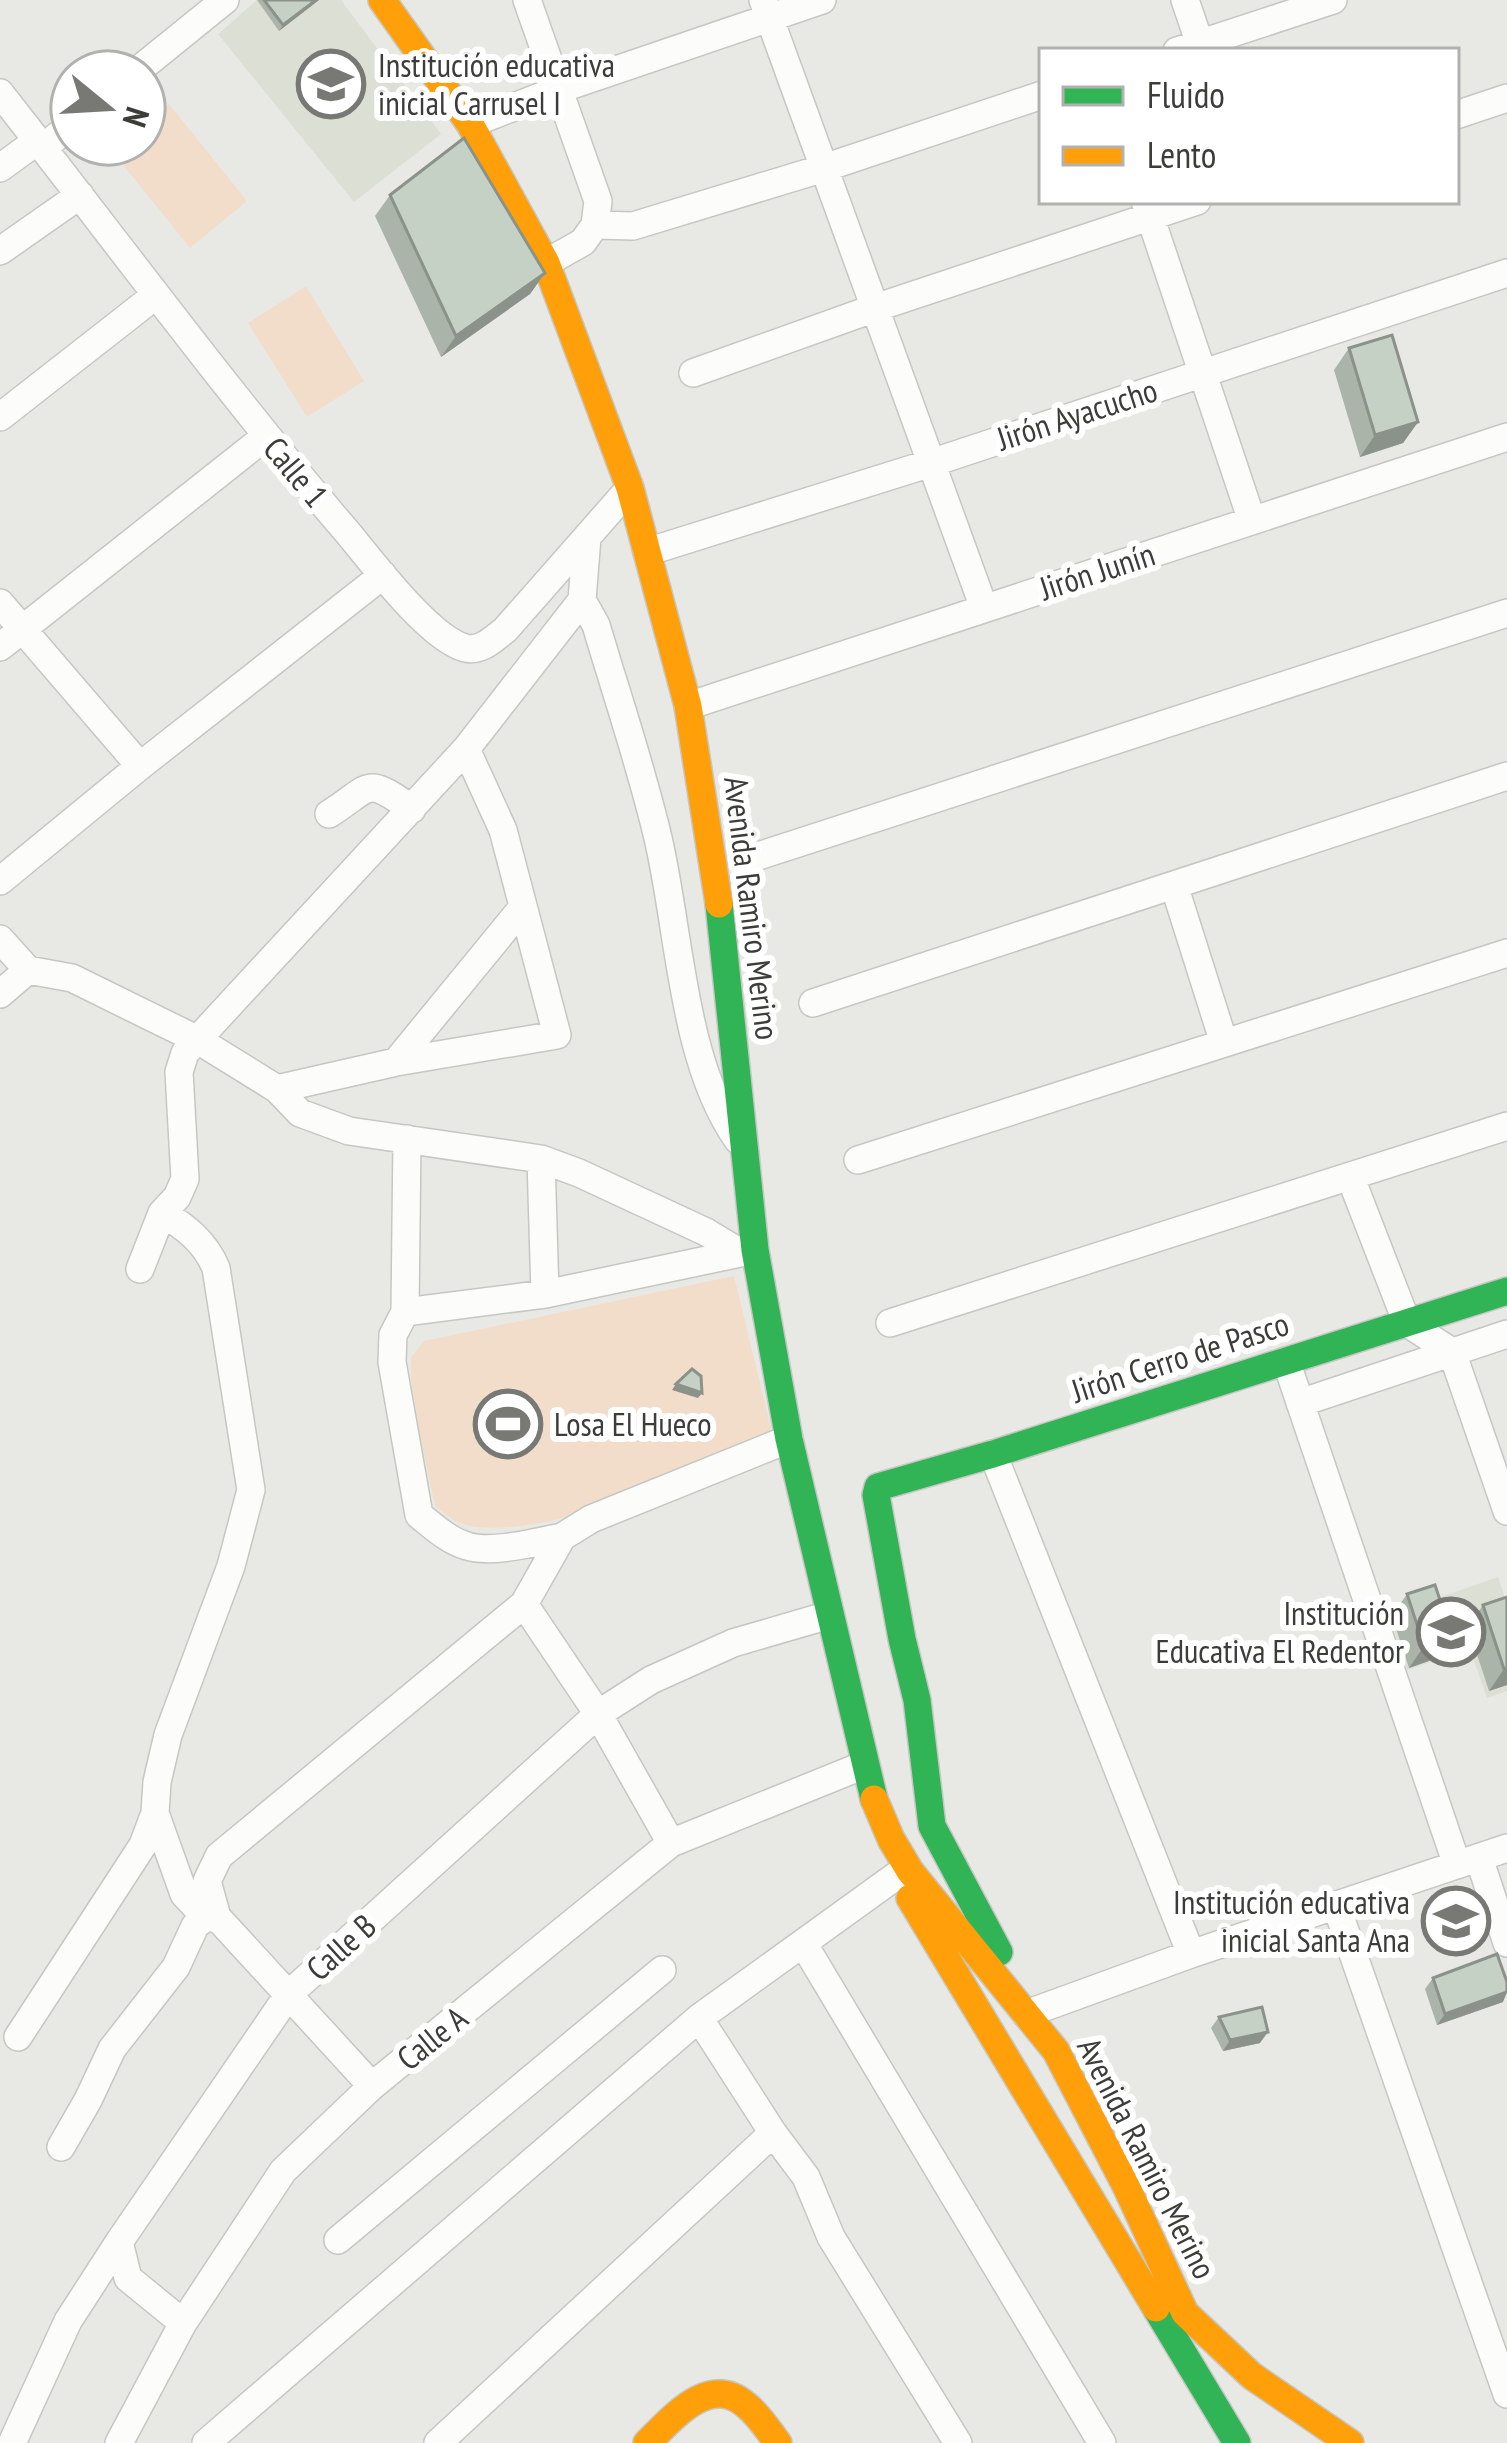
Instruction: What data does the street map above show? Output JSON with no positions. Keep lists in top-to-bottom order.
{
  "streets": {
    "street": [
      "Jirón Ayacucho",
      "Calle 1",
      "Jirón Junín",
      "Avenida Ramiro Merino",
      "Jirón Cerro de Pasco",
      "Calle B",
      "Calle A"
    ]
  },
  "crossings": [
    ["Jirón Ayacucho", "Avenida Ramiro Merino"],
    ["Calle 1", "Avenida Ramiro Merino"],
    ["Jirón Junín", "Avenida Ramiro Merino"],
    ["Avenida Ramiro Merino", "Jirón Cerro de Pasco"],
    ["Avenida Ramiro Merino", "Calle B"],
    ["Avenida Ramiro Merino", "Calle A"]
  ],
  "places": {
    "school or university": ["Institución educativa inicial Carrusel I", "Institución Educativa El Redentor", "Institución educativa inicial Santa Ana"],
    "sports": ["Losa El Hueco"]
  },
  "legend": ["Fluido", "Lento"],
  "north": "right"
}
